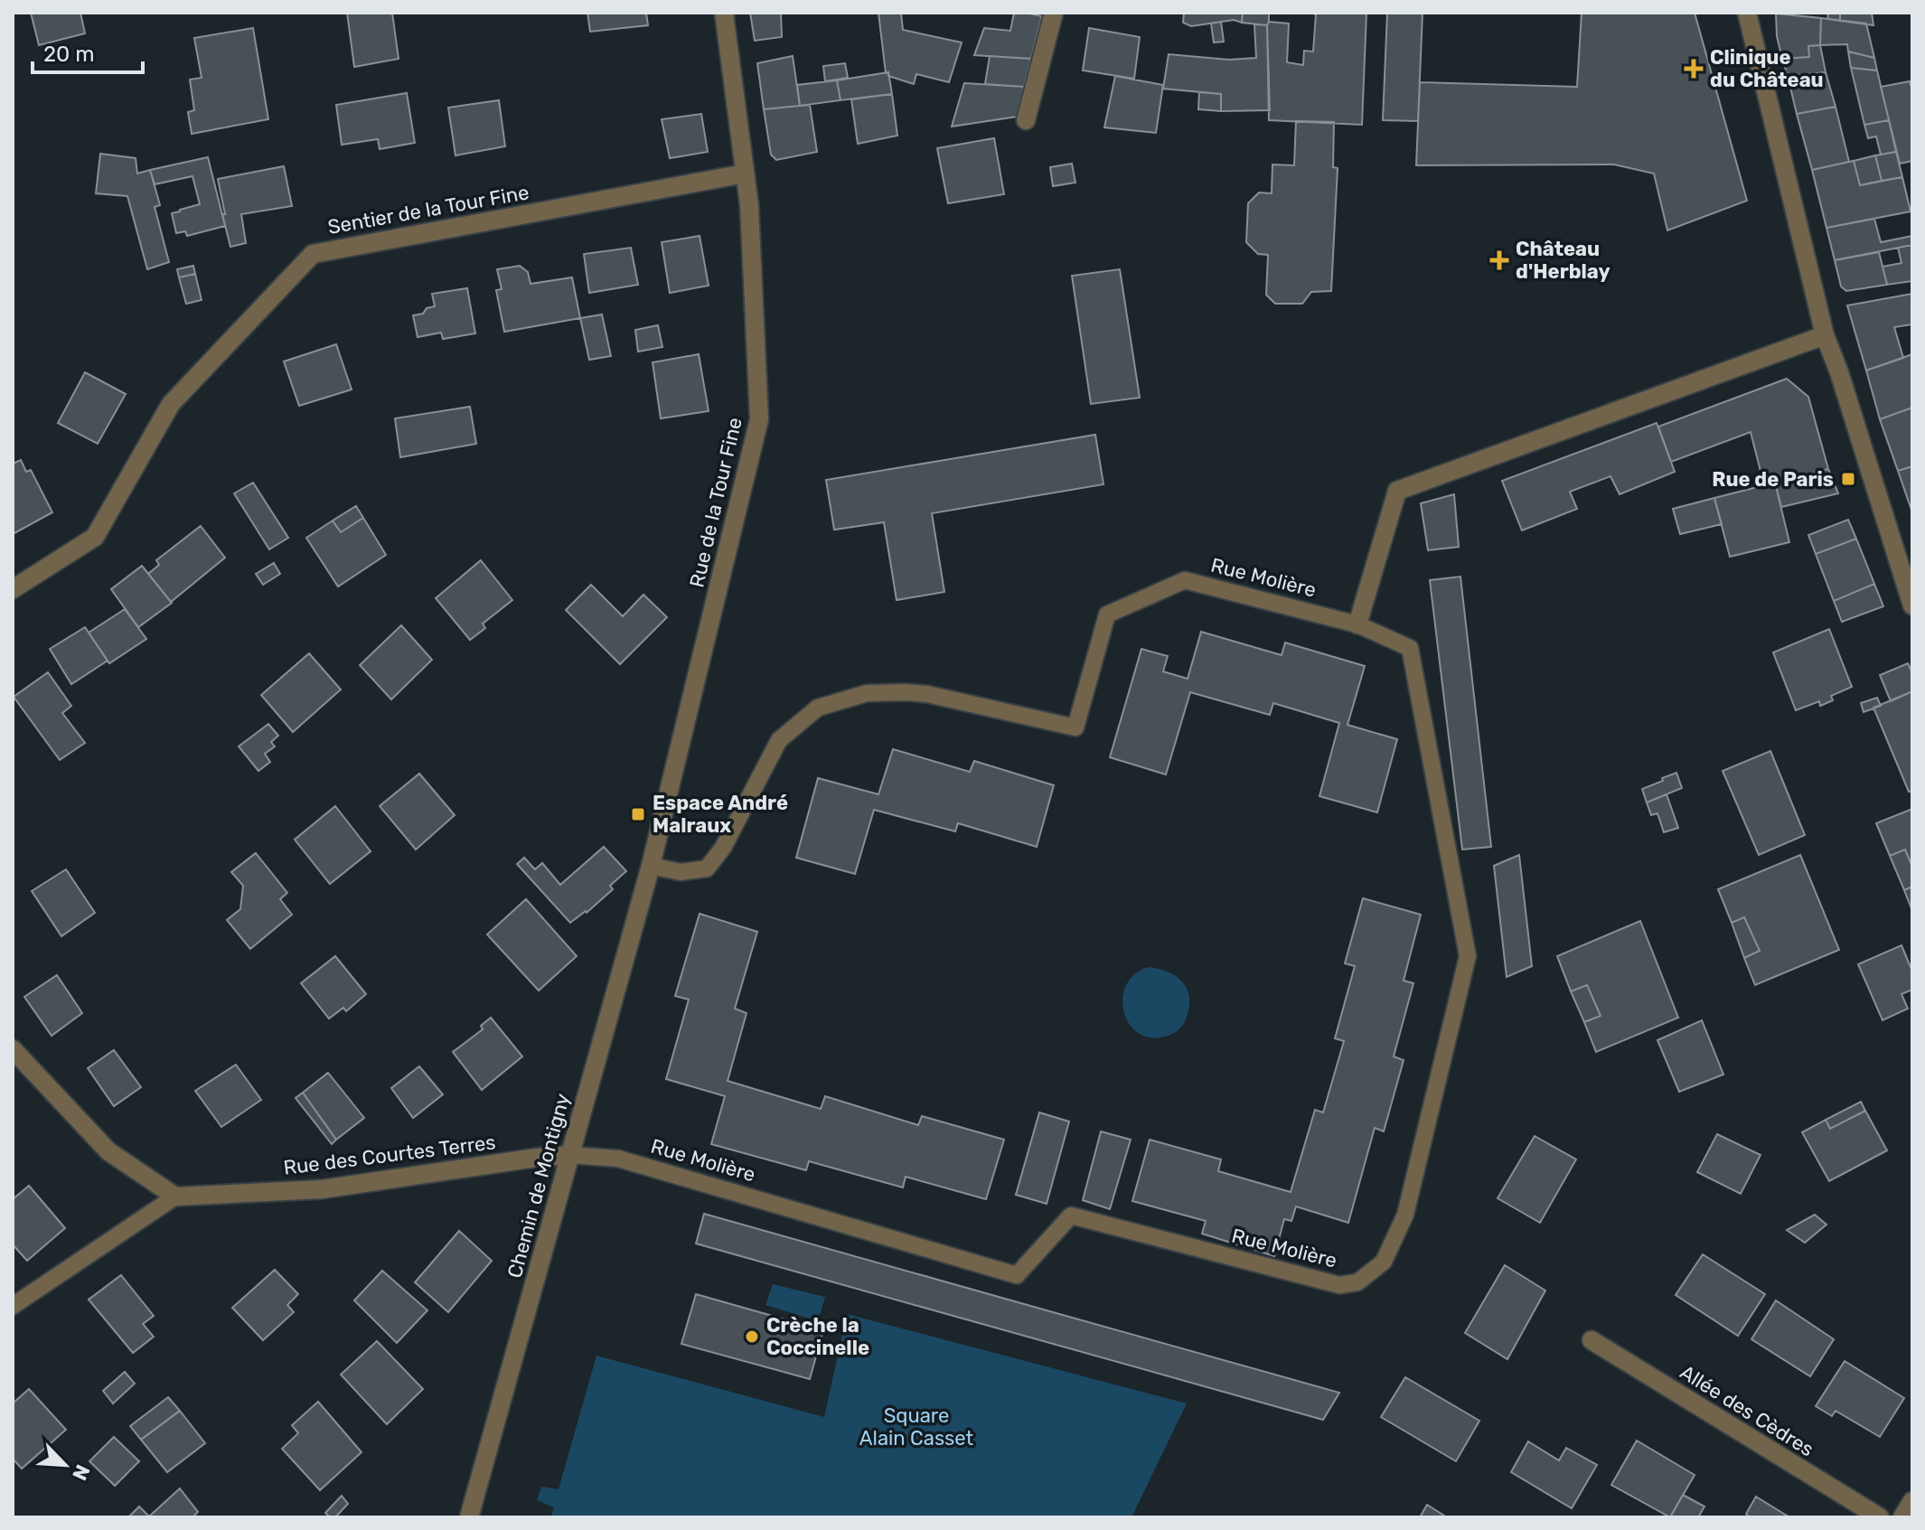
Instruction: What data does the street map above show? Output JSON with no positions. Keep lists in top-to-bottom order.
{
  "streets": {
    "street": [
      "Sentier de la Tour Fine",
      "Rue de la Tour Fine",
      "Rue des Courtes Terres",
      "Chemin de Montigny",
      "Allée des Cèdres"
    ],
    "lane": ["Rue Molière"]
  },
  "crossings": [
    ["Sentier de la Tour Fine", "Rue de la Tour Fine"],
    ["Rue de la Tour Fine", "Rue Molière"],
    ["Rue de la Tour Fine", "Chemin de Montigny"],
    ["Rue Molière", "Rue des Courtes Terres"],
    ["Rue Molière", "Chemin de Montigny"],
    ["Rue des Courtes Terres", "Chemin de Montigny"]
  ],
  "parks": ["Square Alain Casset"],
  "places": {
    "health": ["Clinique du Château", "Château d'Herblay"],
    "transit": ["Rue de Paris", "Espace André Malraux"],
    "other": ["Crèche la Coccinelle"]
  },
  "scale_bar": "20 m",
  "north": "bottom right"
}
